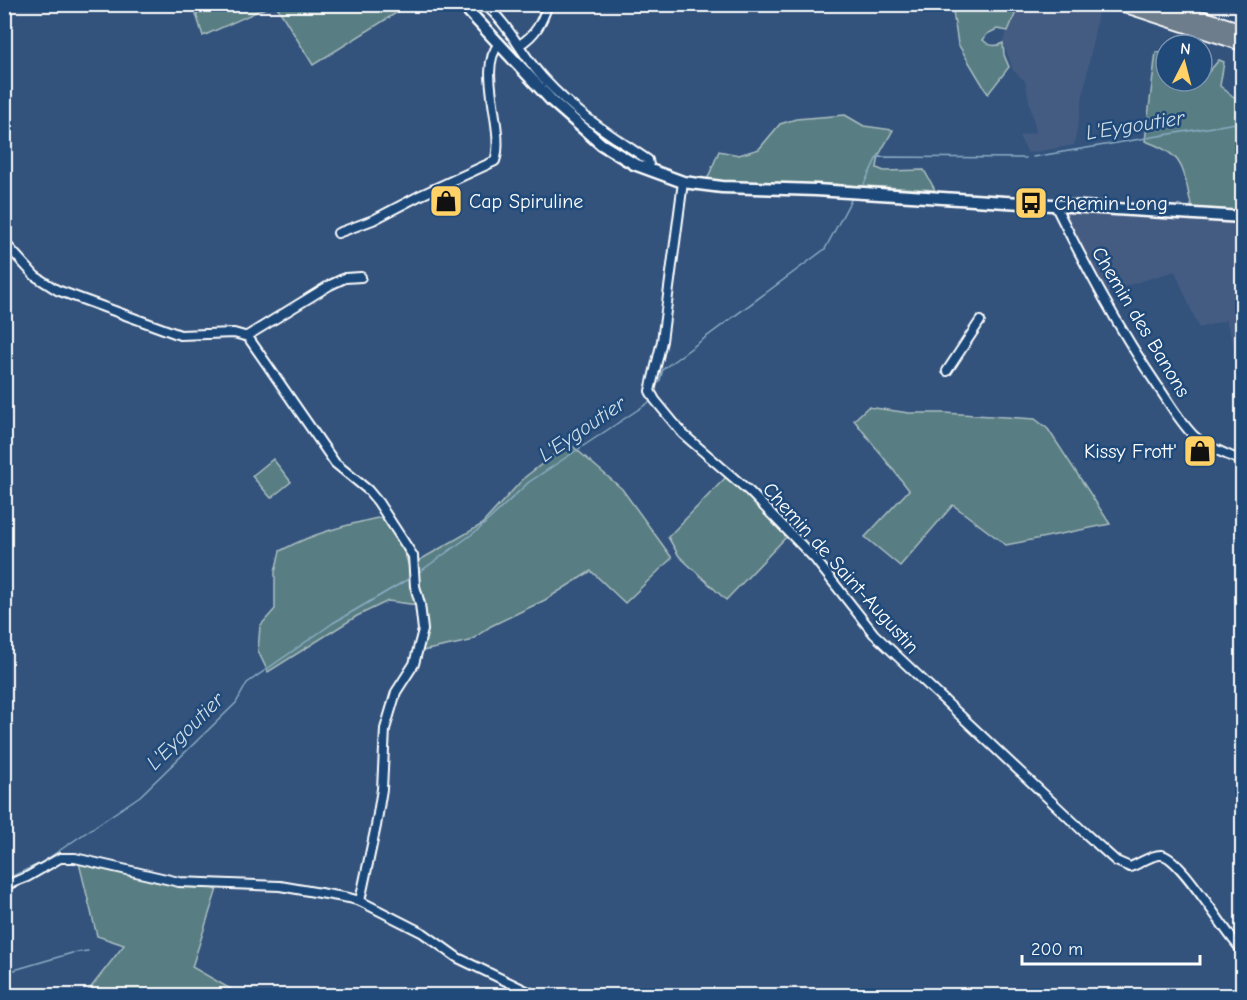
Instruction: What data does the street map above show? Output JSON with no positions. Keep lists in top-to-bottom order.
{
  "streets": {
    "street": ["Chemin des Banons", "Chemin de Saint-Augustin"]
  },
  "water": ["L'Eygoutier"],
  "places": {
    "shop": ["Cap Spiruline", "Kissy Frott'"],
    "bus stop": ["Chemin Long"]
  },
  "scale_bar": "200 m",
  "north": "top"
}
